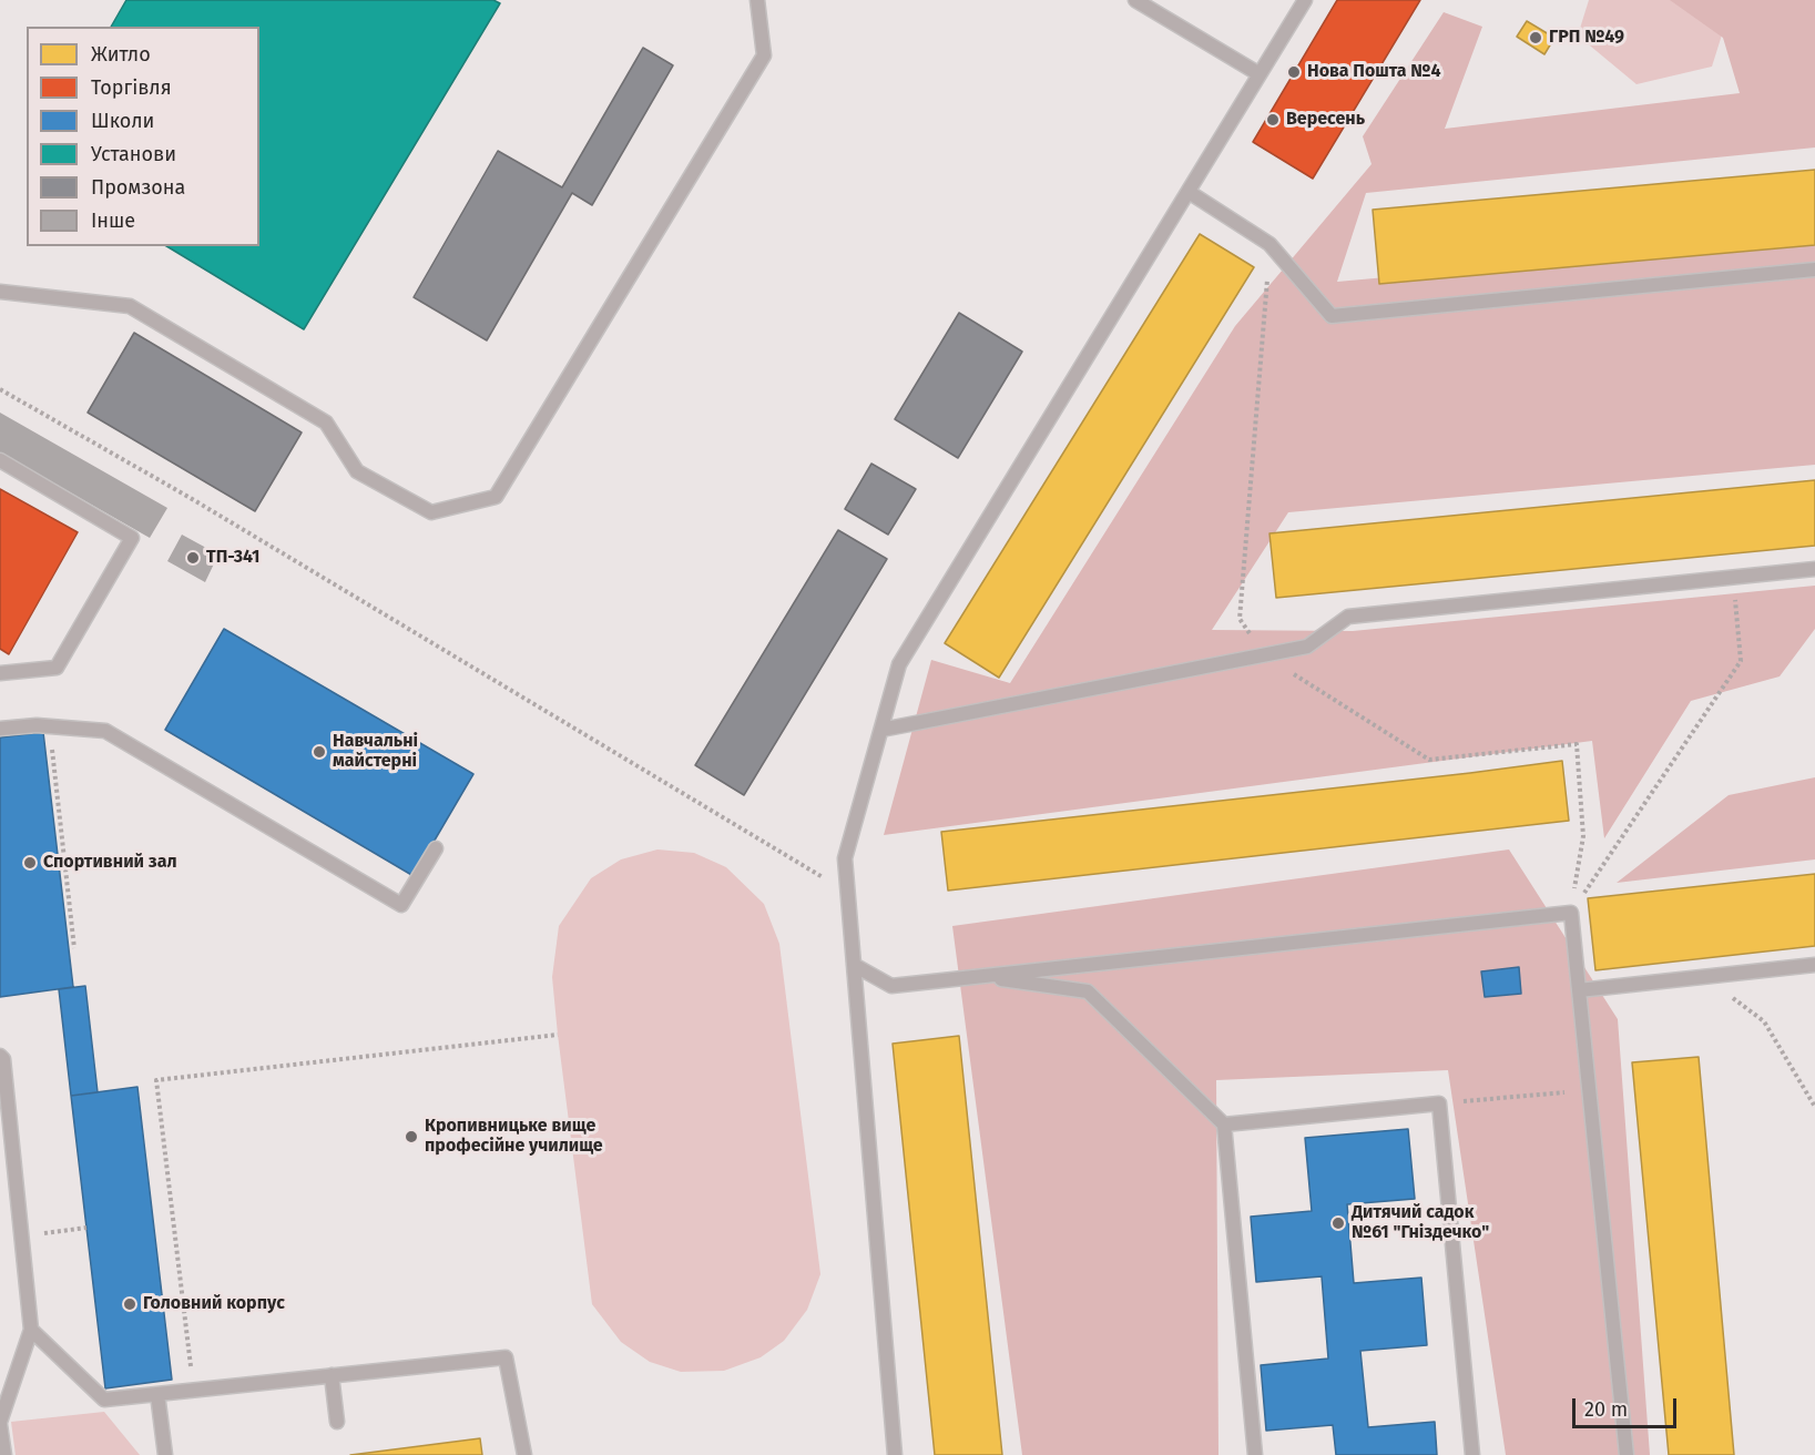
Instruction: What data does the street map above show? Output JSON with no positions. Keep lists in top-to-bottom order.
{
  "places": [
    "ГРП №49",
    "Нова Пошта №4",
    "Вересень",
    "ТП-341",
    "Навчальні майстерні",
    "Спортивний зал",
    "Кропивницьке вище професійне училище",
    "Дитячий садок №61 \"Гніздечко\"",
    "Головний корпус"
  ],
  "legend": [
    "Житло",
    "Торгівля",
    "Школи",
    "Установи",
    "Промзона",
    "Інше"
  ],
  "scale_bar": "20 m"
}
